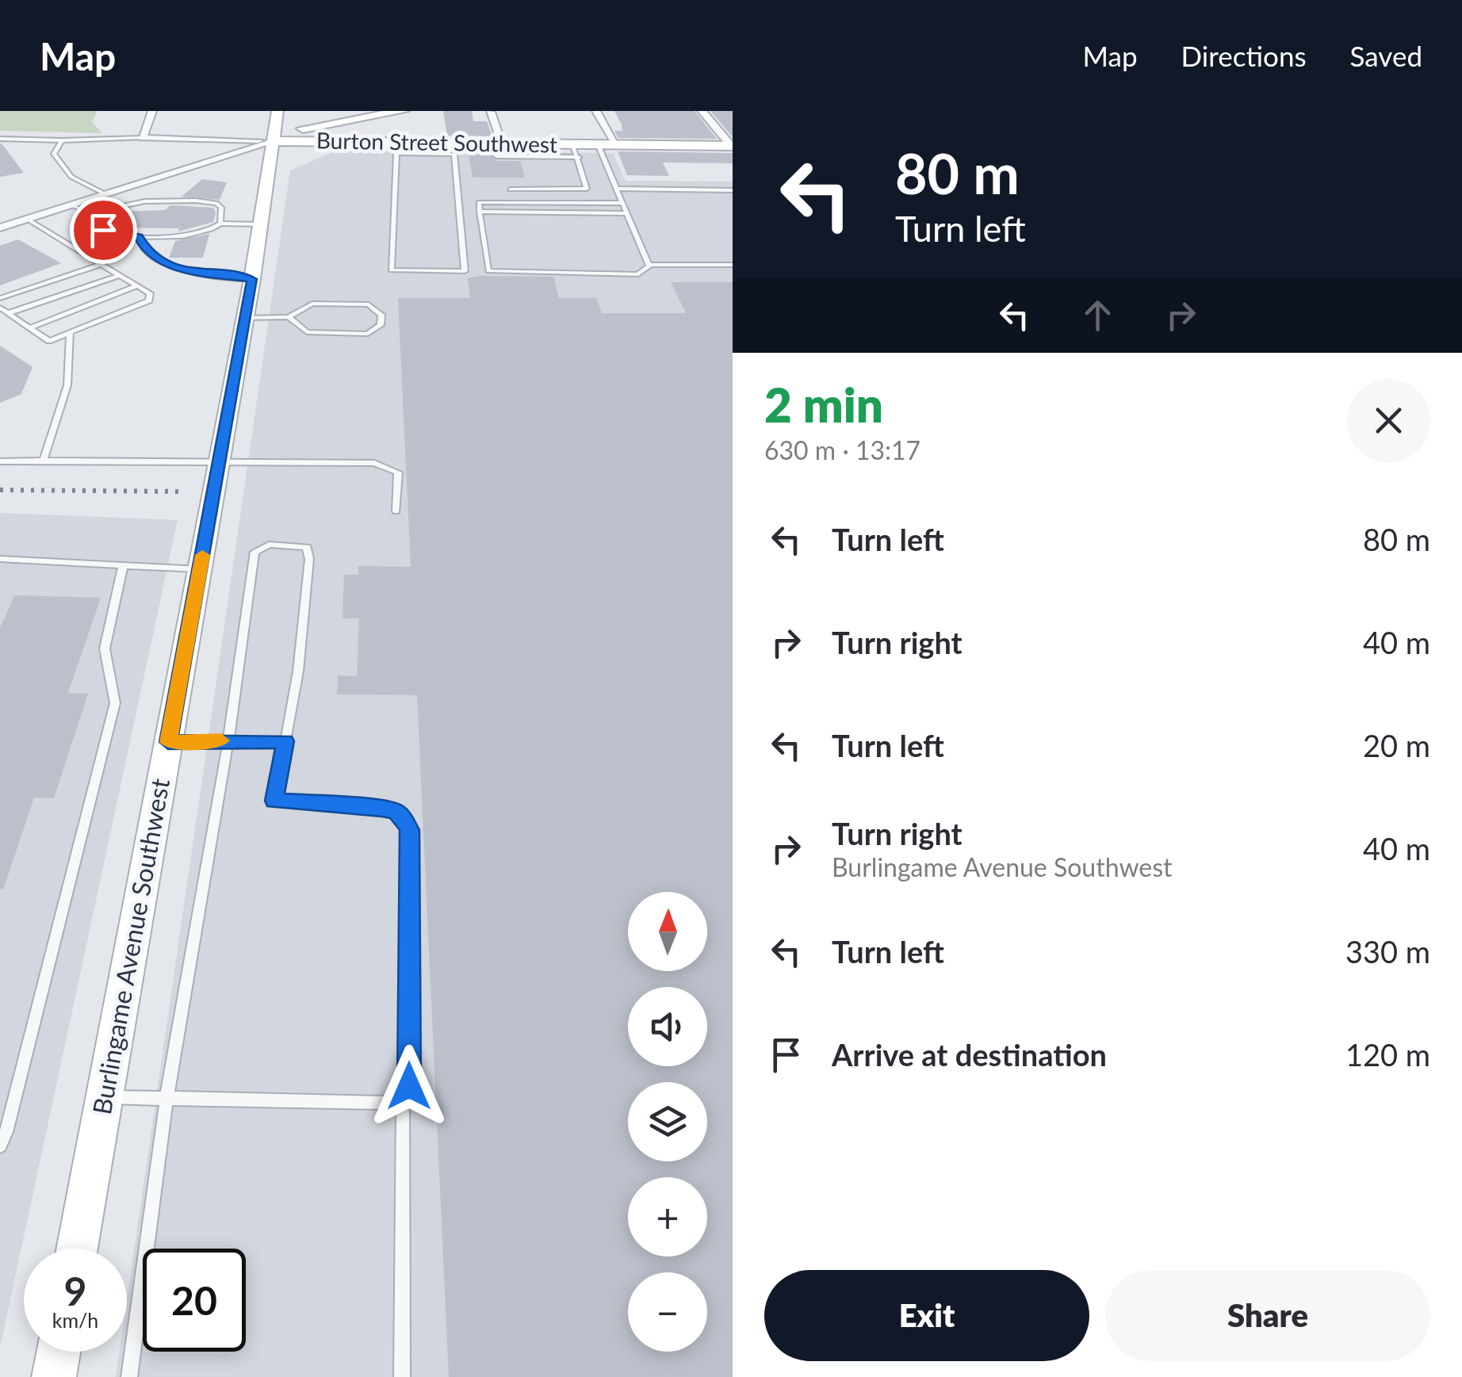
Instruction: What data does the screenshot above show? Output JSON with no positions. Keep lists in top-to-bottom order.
{
  "streets": {
    "street": ["Burton Street Southwest", "Burlingame Avenue Southwest"]
  },
  "crossings": [
    ["Burton Street Southwest", "Burlingame Avenue Southwest"]
  ],
  "north": "top",
  "page": {
    "header": "Map",
    "nav": ["Map", "Directions", "Saved"],
    "turn": ["80 m", "Turn left"],
    "heading": ["2 min", "630 m · 13:17"],
    "list": [
      {
        "name": "Turn left",
        "value": "80 m"
      },
      {
        "name": "Turn right",
        "value": "40 m"
      },
      {
        "name": "Turn left",
        "value": "20 m"
      },
      {
        "name": "Turn right",
        "note": "Burlingame Avenue Southwest",
        "value": "40 m"
      },
      {
        "name": "Turn left",
        "value": "330 m"
      },
      {
        "name": "Arrive at destination",
        "value": "120 m"
      }
    ],
    "map_buttons": ["+", "−"],
    "speed": "9 km/h",
    "limit": "20",
    "buttons": ["Exit", "Share"]
  }
}
